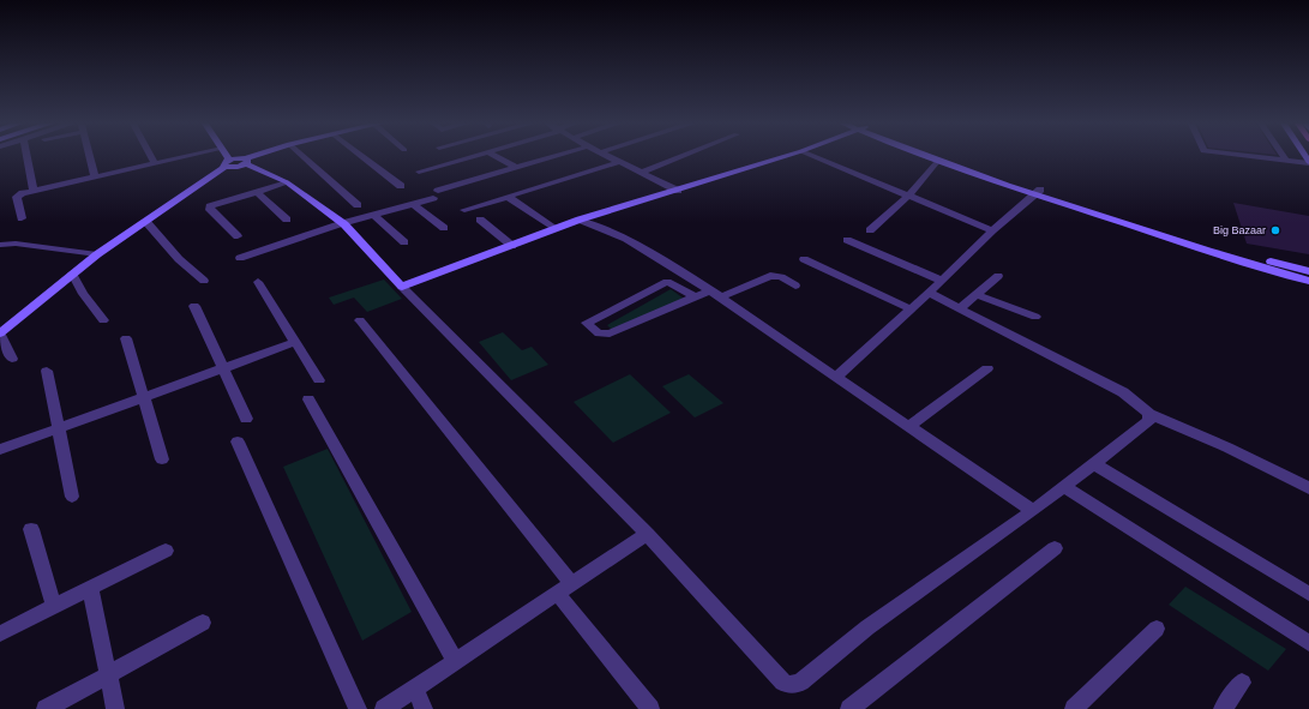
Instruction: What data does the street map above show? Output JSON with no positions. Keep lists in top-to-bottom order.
{
  "places": ["Big Bazaar"]
}
